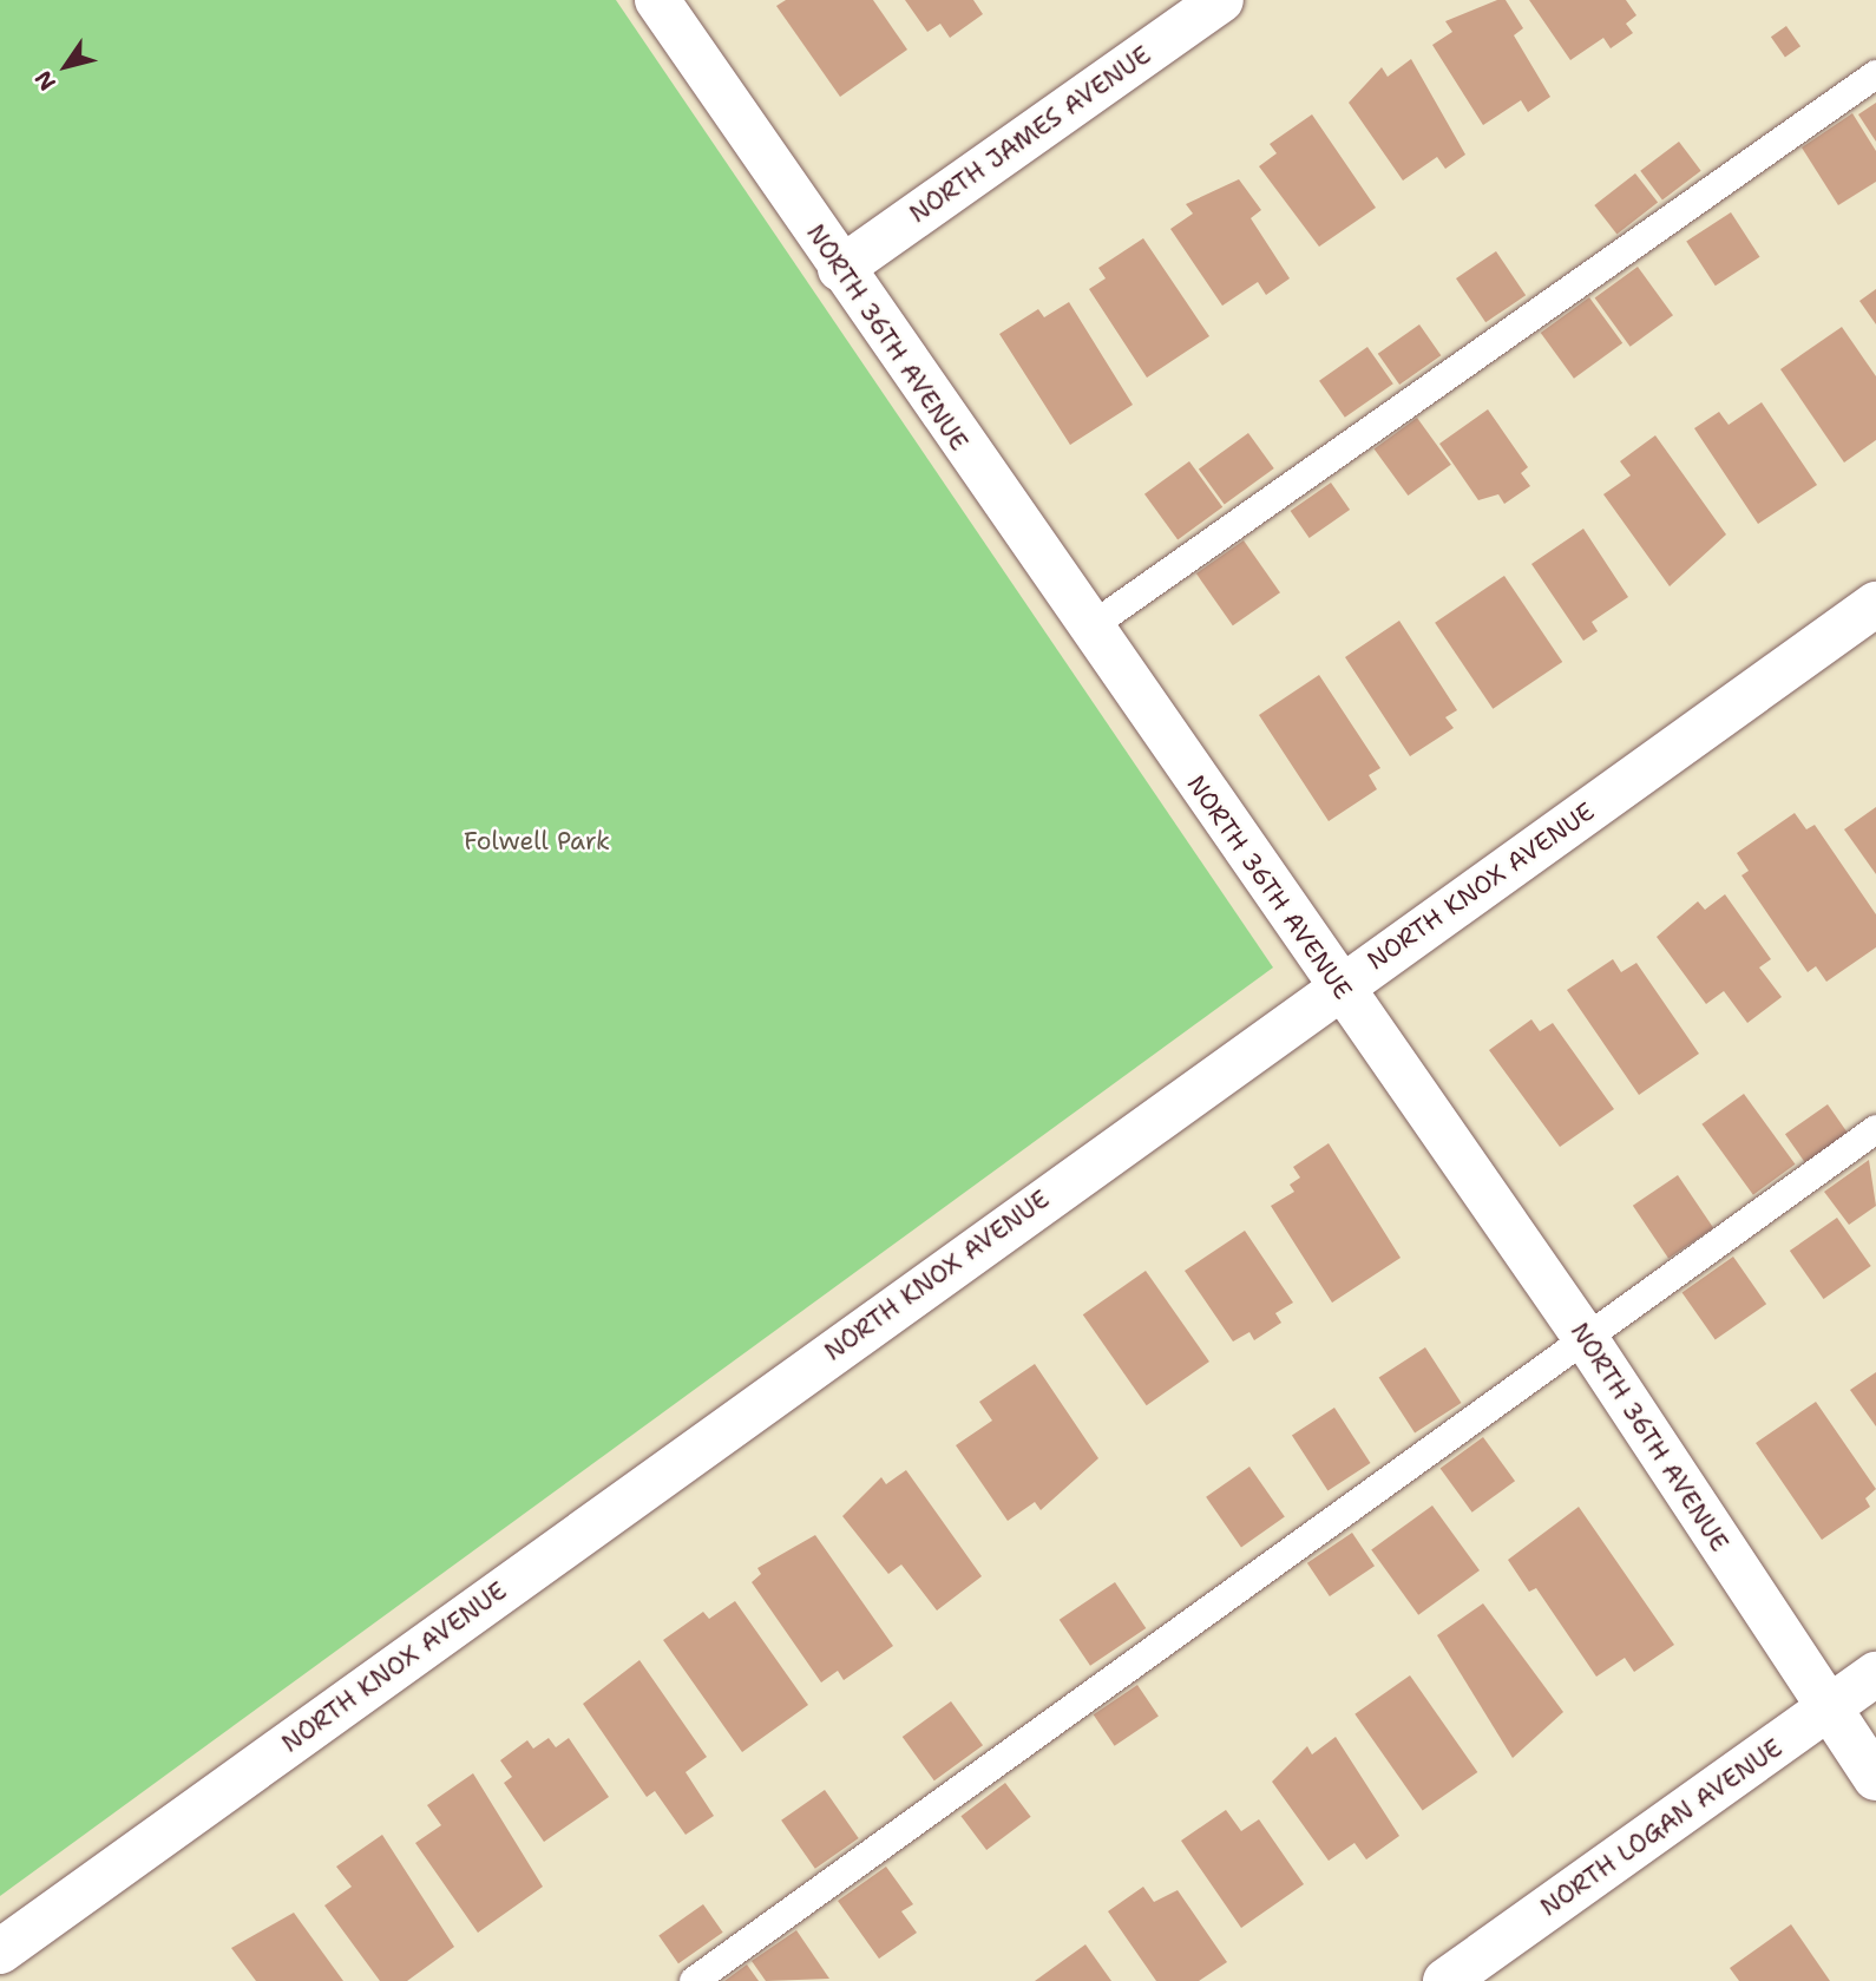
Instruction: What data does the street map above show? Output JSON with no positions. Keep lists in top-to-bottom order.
{
  "streets": {
    "street": [
      "NORTH JAMES AVENUE",
      "NORTH 36TH AVENUE",
      "NORTH KNOX AVENUE",
      "NORTH LOGAN AVENUE"
    ]
  },
  "crossings": [
    ["NORTH JAMES AVENUE", "NORTH 36TH AVENUE"],
    ["NORTH 36TH AVENUE", "NORTH KNOX AVENUE"],
    ["NORTH 36TH AVENUE", "NORTH LOGAN AVENUE"]
  ],
  "parks": ["Folwell Park"],
  "north": "bottom left"
}
